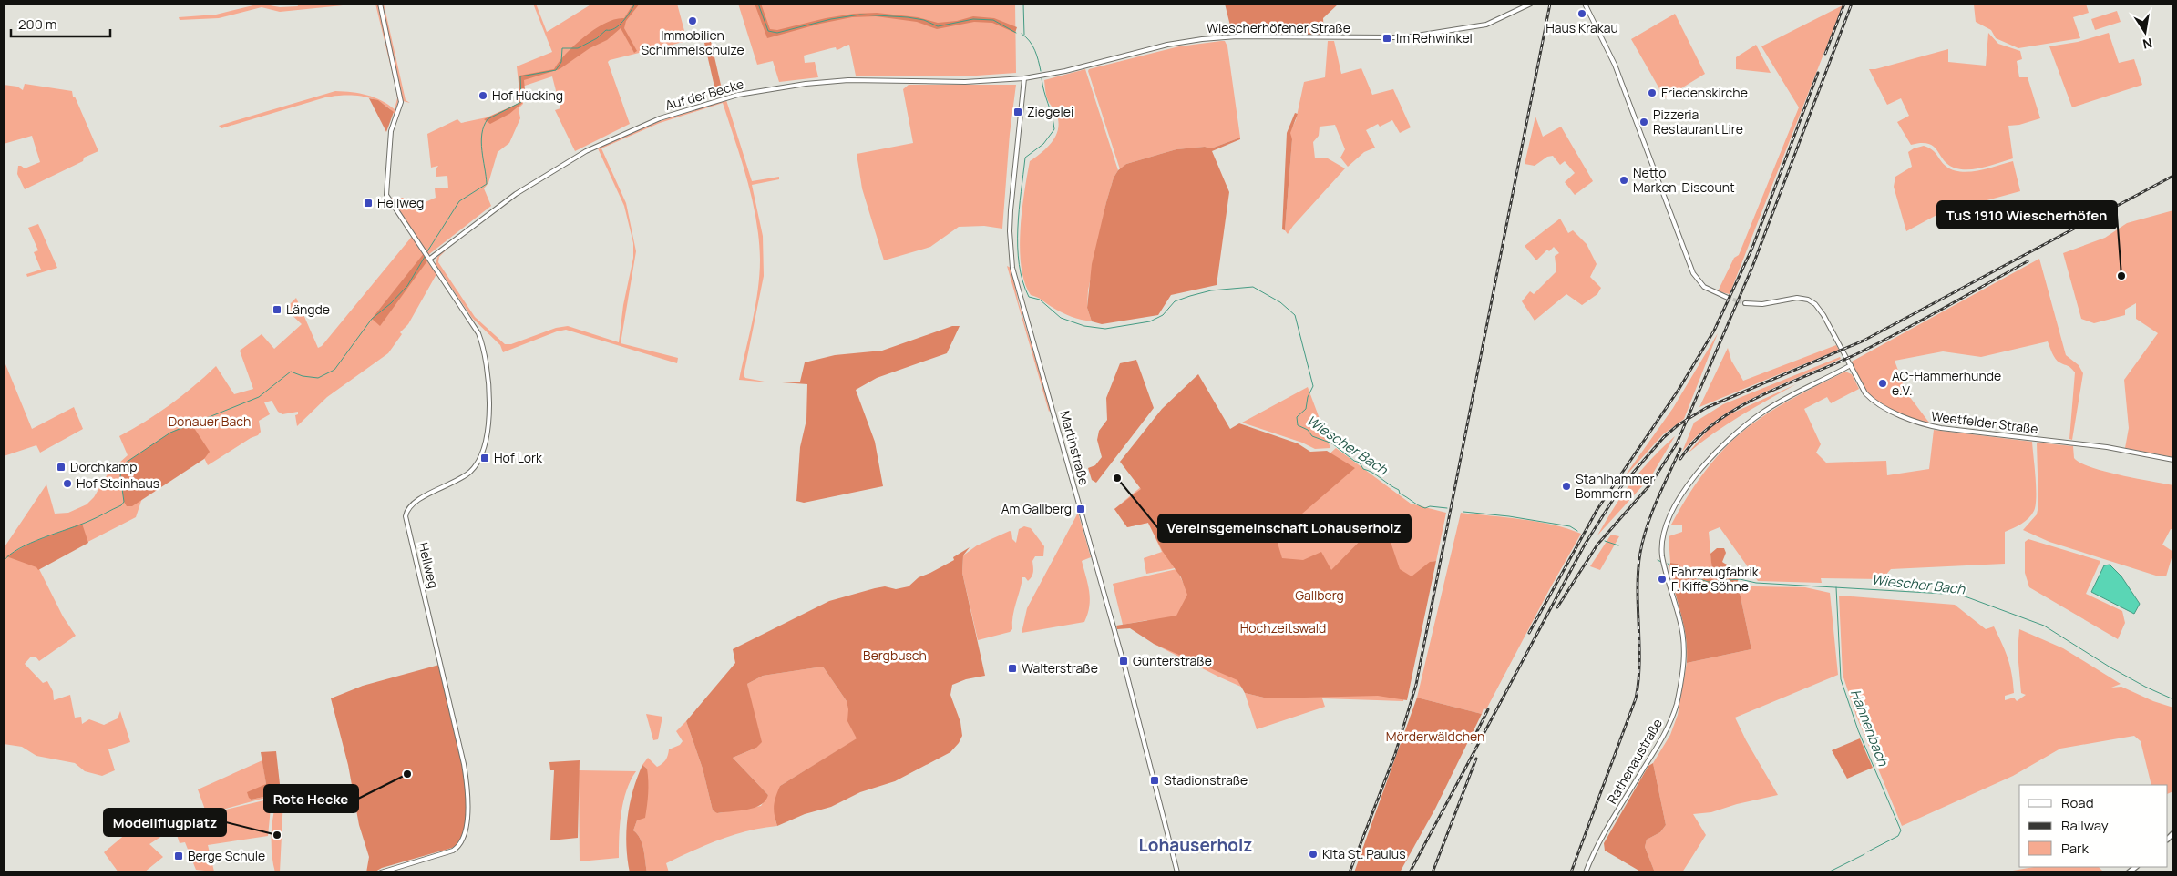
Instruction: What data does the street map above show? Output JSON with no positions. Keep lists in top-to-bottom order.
{
  "streets": {
    "street": [
      "Wiescherhöfener Straße",
      "Auf der Becke",
      "Weetfelder Straße",
      "Martinstraße",
      "Hellweg",
      "Rathenaustraße"
    ]
  },
  "crossings": [
    ["Wiescherhöfener Straße", "Auf der Becke"],
    ["Wiescherhöfener Straße", "Martinstraße"],
    ["Auf der Becke", "Martinstraße"],
    ["Auf der Becke", "Hellweg"],
    ["Weetfelder Straße", "Rathenaustraße"]
  ],
  "districts": ["Lohauserholz"],
  "water": ["Wiescher Bach", "Hahnenbach"],
  "parks": [
    "Donauer Bach",
    "Gallberg",
    "Hochzeitswald",
    "Bergbusch",
    "Mörderwäldchen"
  ],
  "places": {
    "other": [
      "Haus Krakau",
      "Immobilien Schimmelschulze",
      "Friedenskirche",
      "Hof Hücking",
      "Pizzeria Restaurant Lire",
      "Netto Marken-Discount",
      "TuS 1910 Wiescherhöfen",
      "AC-Hammerhunde e.V.",
      "Vereinsgemeinschaft Lohauserholz",
      "Hof Steinhaus",
      "Stahlhammer Bommern",
      "Fahrzeugfabrik F. Kiffe Söhne",
      "Rote Hecke",
      "Modellflugplatz",
      "Kita St. Paulus"
    ],
    "transit": [
      "Im Rehwinkel",
      "Ziegelei",
      "Hellweg",
      "Längde",
      "Hof Lork",
      "Dorchkamp",
      "Am Gallberg",
      "Günterstraße",
      "Walterstraße",
      "Stadionstraße",
      "Berge Schule"
    ]
  },
  "legend": ["Road", "Railway", "Park"],
  "scale_bar": "200 m",
  "north": "bottom"
}
